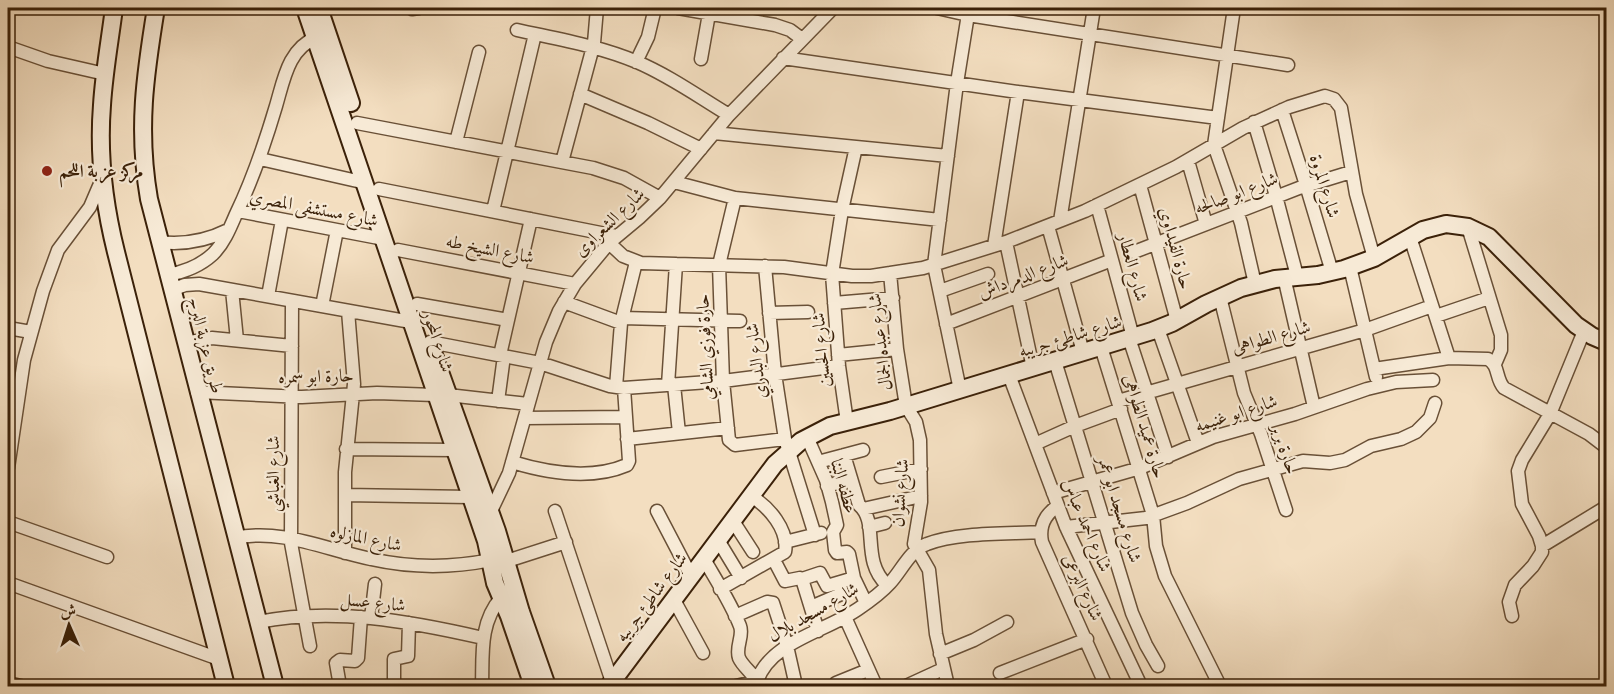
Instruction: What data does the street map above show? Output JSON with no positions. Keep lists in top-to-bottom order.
{
  "streets": {
    "street": [
      "شارع المروة",
      "شارع ابو صالحه",
      "شارع مستشفى المصري",
      "شارع الشعراوى",
      "حارة الفيداوي",
      "شارع الشيخ طه",
      "شارع العطار",
      "شارع الدمرداش",
      "شارع شاطئ جريبه",
      "شارع الطواهى",
      "شارع المحور",
      "شارع عبده الجمال",
      "طريق عزبة البرج",
      "حارة فوزي الشامي",
      "شارع الحسين",
      "شارع البدري",
      "حارة ابو سمره",
      "شارع ابو غنيمه",
      "حارة عميد الطواهى",
      "حارة بربر",
      "شارع الغباشي",
      "عطفه البنا",
      "شارع نشوان",
      "شارع مسجد ابو عمر",
      "شارع احمد عباس",
      "شارع المازلوه",
      "شارع البرعى",
      "شارع عسل",
      "شارع مسجد بلال"
    ]
  },
  "crossings": [
    ["شارع المروة", "شارع ابو صالحه"],
    ["شارع المروة", "شارع شاطئ جريبه"],
    ["شارع ابو صالحه", "حارة الفيداوي"],
    ["شارع مستشفى المصري", "شارع المحور"],
    ["شارع الشعراوى", "شارع الشيخ طه"],
    ["شارع الشعراوى", "شارع المحور"],
    ["شارع الشعراوى", "حارة ابو سمره"],
    ["حارة الفيداوي", "شارع شاطئ جريبه"],
    ["شارع الشيخ طه", "شارع المحور"],
    ["شارع العطار", "شارع الدمرداش"],
    ["شارع العطار", "شارع شاطئ جريبه"],
    ["شارع العطار", "شارع الطواهى"],
    ["شارع العطار", "شارع ابو غنيمه"],
    ["شارع شاطئ جريبه", "شارع عبده الجمال"],
    ["شارع شاطئ جريبه", "شارع الحسين"],
    ["شارع شاطئ جريبه", "شارع البدري"],
    ["شارع شاطئ جريبه", "حارة عميد الطواهى"],
    ["شارع شاطئ جريبه", "حارة بربر"],
    ["شارع شاطئ جريبه", "عطفه البنا"],
    ["شارع شاطئ جريبه", "شارع نشوان"],
    ["شارع شاطئ جريبه", "شارع مسجد ابو عمر"],
    ["شارع شاطئ جريبه", "شارع احمد عباس"],
    ["شارع الطواهى", "حارة عميد الطواهى"],
    ["شارع الطواهى", "حارة بربر"],
    ["شارع الطواهى", "شارع مسجد ابو عمر"],
    ["شارع الطواهى", "شارع احمد عباس"],
    ["شارع المحور", "حارة ابو سمره"],
    ["شارع المحور", "شارع المازلوه"],
    ["شارع عبده الجمال", "شارع نشوان"],
    ["طريق عزبة البرج", "حارة ابو سمره"],
    ["طريق عزبة البرج", "شارع المازلوه"],
    ["طريق عزبة البرج", "شارع عسل"],
    ["حارة ابو سمره", "شارع الغباشي"],
    ["شارع ابو غنيمه", "حارة عميد الطواهى"],
    ["شارع ابو غنيمه", "حارة بربر"],
    ["شارع ابو غنيمه", "شارع مسجد ابو عمر"],
    ["شارع ابو غنيمه", "شارع احمد عباس"],
    ["شارع الغباشي", "شارع المازلوه"],
    ["شارع الغباشي", "شارع عسل"],
    ["عطفه البنا", "شارع نشوان"],
    ["عطفه البنا", "شارع مسجد بلال"],
    ["شارع نشوان", "شارع مسجد بلال"]
  ],
  "places": ["مركز عزبة اللحم"],
  "north": "top"
}
